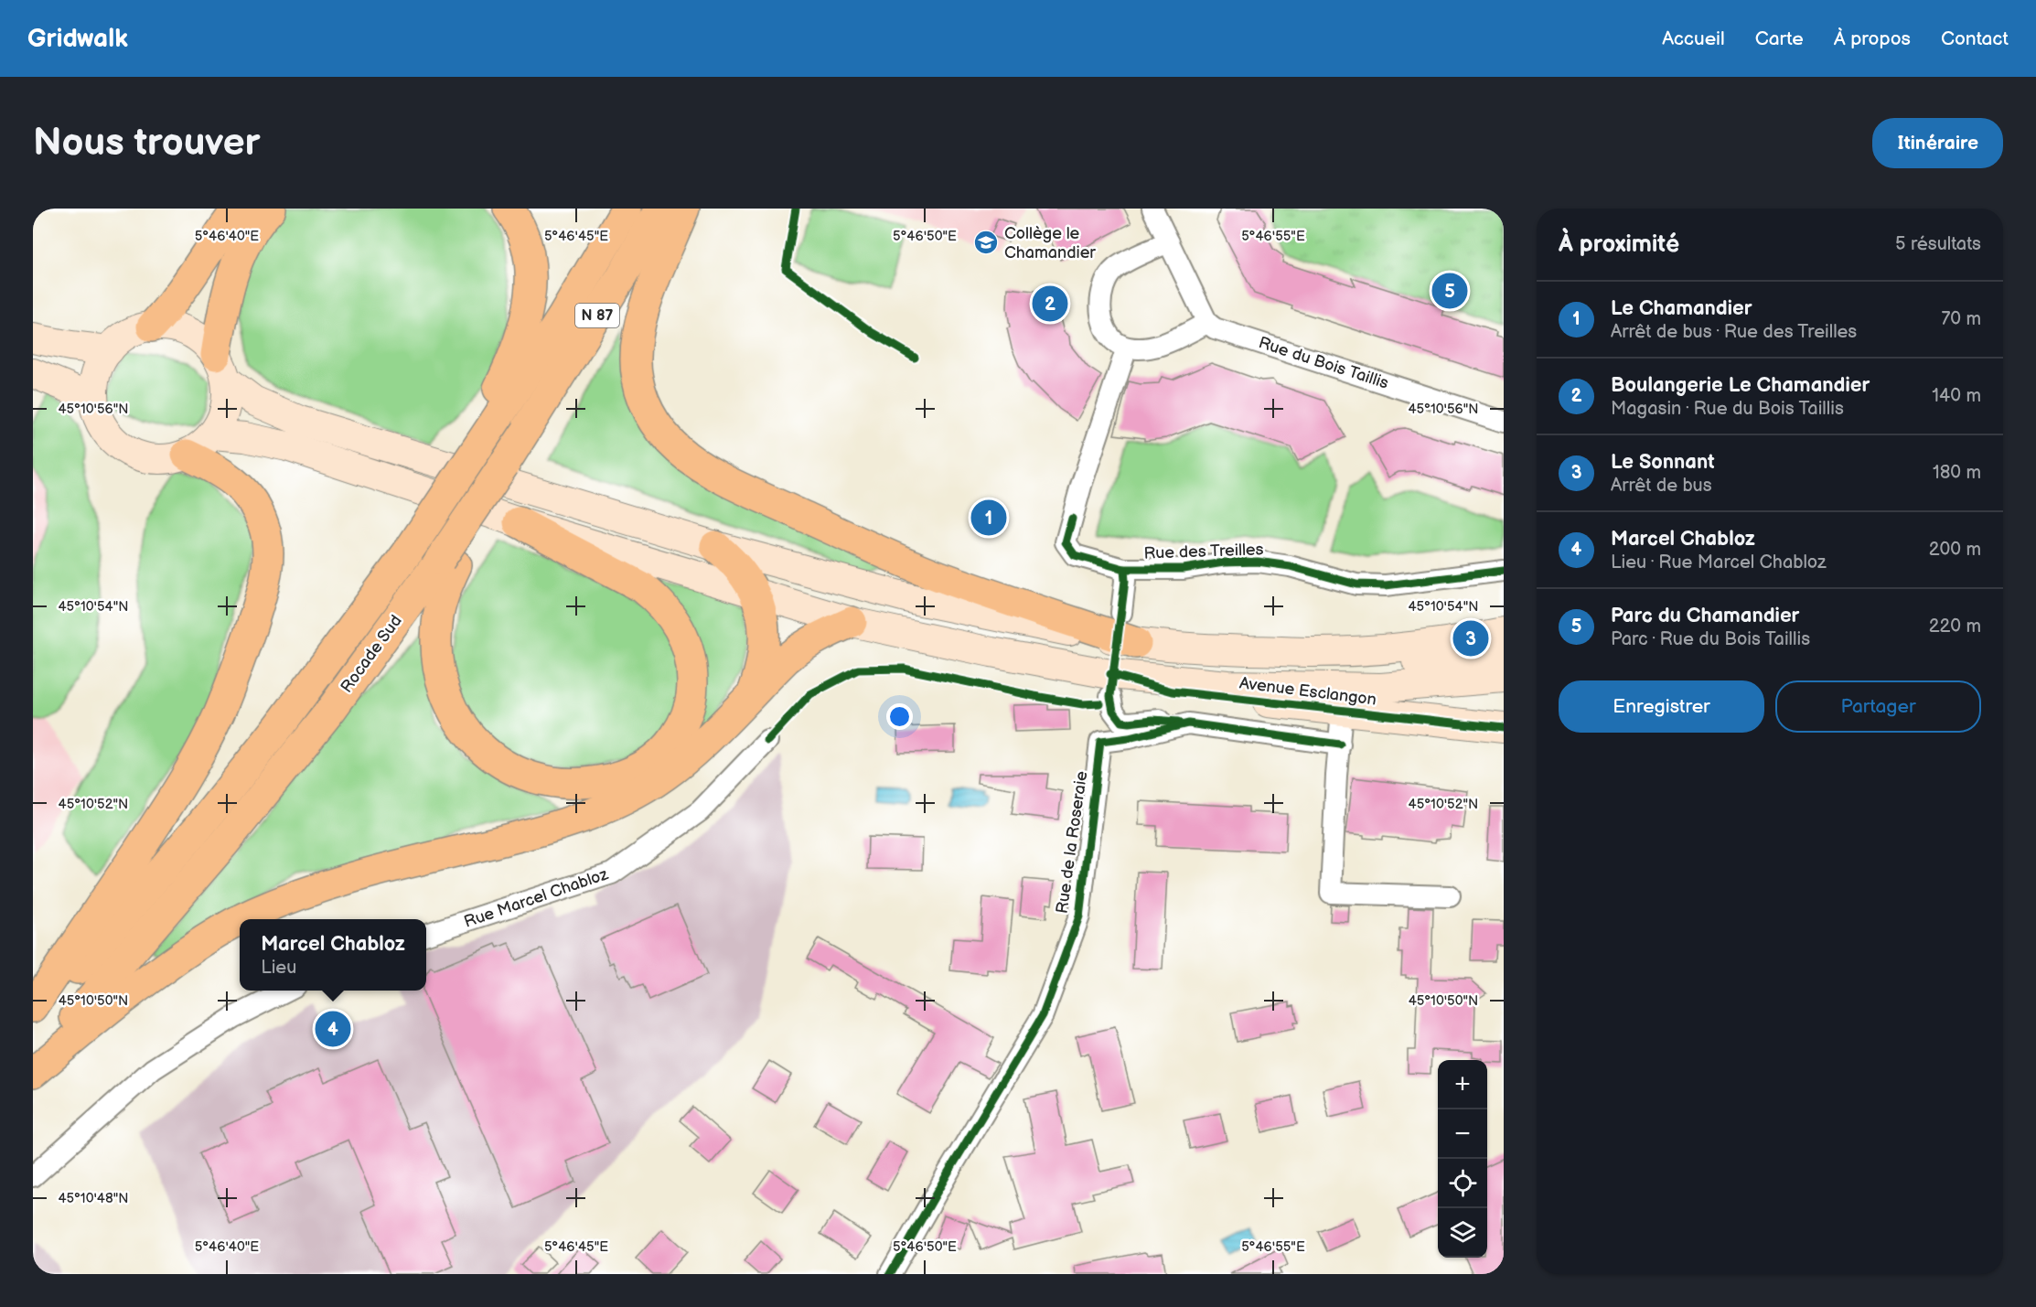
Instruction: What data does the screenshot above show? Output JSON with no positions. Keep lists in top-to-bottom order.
{
  "streets": {
    "highway": ["N 87", "Rocade Sud"],
    "main road": ["Avenue Esclangon"],
    "street": [
      "Rue du Bois Taillis",
      "Rue des Treilles",
      "Rue de la Roseraie",
      "Rue Marcel Chabloz"
    ]
  },
  "crossings": [
    ["Rue du Bois Taillis", "Rue des Treilles"]
  ],
  "places": {
    "school or university": ["Collège le Chamandier"]
  },
  "page": {
    "header": "Gridwalk",
    "nav": [
      "Accueil",
      "Carte",
      "À propos",
      "Contact"
    ],
    "buttons": [
      "Itinéraire",
      ["Enregistrer", "Partager"]
    ],
    "title": "Nous trouver",
    "heading": ["À proximité", "5 résultats"],
    "pins": [
      "5",
      "2",
      "1",
      "3",
      "4"
    ],
    "list": [
      {
        "mark": "1",
        "name": "Le Chamandier",
        "note": "Arrêt de bus · Rue des Treilles",
        "value": "70 m"
      },
      {
        "mark": "2",
        "name": "Boulangerie Le Chamandier",
        "note": "Magasin · Rue du Bois Taillis",
        "value": "140 m"
      },
      {
        "mark": "3",
        "name": "Le Sonnant",
        "note": "Arrêt de bus",
        "value": "180 m"
      },
      {
        "mark": "4",
        "name": "Marcel Chabloz",
        "note": "Lieu · Rue Marcel Chabloz",
        "value": "200 m"
      },
      {
        "mark": "5",
        "name": "Parc du Chamandier",
        "note": "Parc · Rue du Bois Taillis",
        "value": "220 m"
      }
    ],
    "popup": ["Marcel Chabloz", "Lieu"],
    "map_buttons": ["+", "−"]
  },
  "coordinates": [
    "5°46'40\"E",
    "5°46'45\"E",
    "5°46'50\"E",
    "5°46'55\"E",
    "45°10'56\"N",
    "45°10'54\"N",
    "45°10'52\"N",
    "45°10'50\"N",
    "45°10'48\"N"
  ]
}
